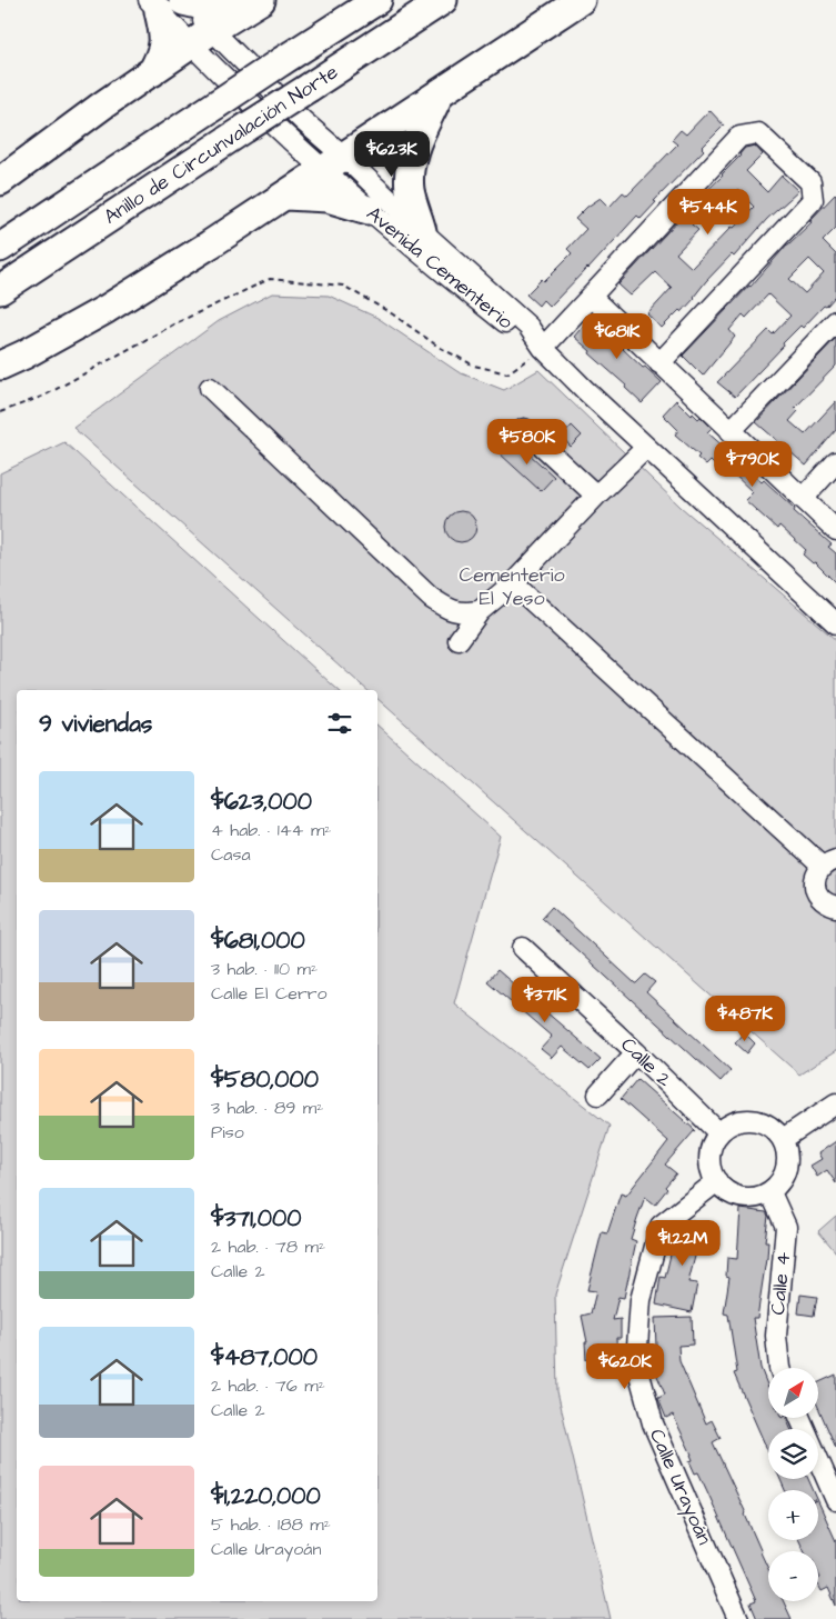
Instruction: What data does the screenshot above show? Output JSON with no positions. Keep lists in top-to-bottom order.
{
  "streets": {
    "highway": ["Anillo de Circunvalación Norte"],
    "street": [
      "Avenida Cementerio",
      "Calle 2",
      "Calle 4",
      "Calle Urayoán"
    ]
  },
  "crossings": [
    ["Calle 2", "Calle 4"],
    ["Calle 2", "Calle Urayoán"],
    ["Calle 4", "Calle Urayoán"]
  ],
  "parks": ["Cementerio El Yeso"],
  "north": "top right",
  "page": {
    "price": [
      "$623K",
      "$544K",
      "$681K",
      "$580K",
      "$790K",
      "$371K",
      "$487K",
      "$1.22M",
      "$620K"
    ],
    "heading": "9 viviendas",
    "list": [
      {
        "name": "$623,000",
        "note": "4 hab. · 144 m² · Casa"
      },
      {
        "name": "$681,000",
        "note": "3 hab. · 110 m² · Calle El Cerro"
      },
      {
        "name": "$580,000",
        "note": "3 hab. · 89 m² · Piso"
      },
      {
        "name": "$371,000",
        "note": "2 hab. · 78 m² · Calle 2"
      },
      {
        "name": "$487,000",
        "note": "2 hab. · 76 m² · Calle 2"
      },
      {
        "name": "$1,220,000",
        "note": "5 hab. · 188 m² · Calle Urayoán"
      }
    ],
    "map_buttons": ["+", "−"]
  }
}
